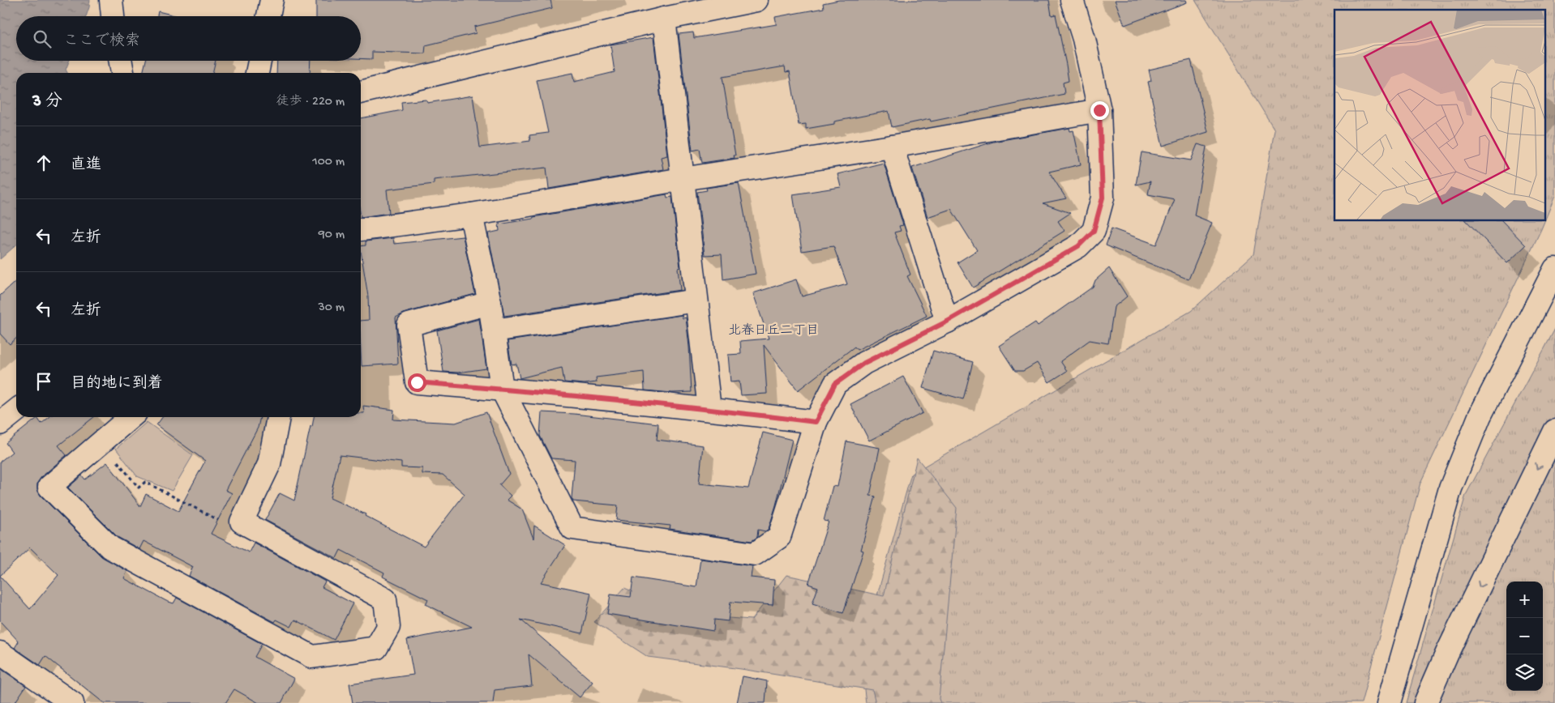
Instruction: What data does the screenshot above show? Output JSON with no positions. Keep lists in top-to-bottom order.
{
  "districts": ["北春日丘二丁目"],
  "page": {
    "search": "ここで検索",
    "heading": ["3 分", "徒歩 · 220 m"],
    "list": [
      ["直進", "100 m"],
      ["左折", "90 m"],
      ["左折", "30 m"],
      "目的地に到着"
    ],
    "map_buttons": ["+", "−"]
  }
}
